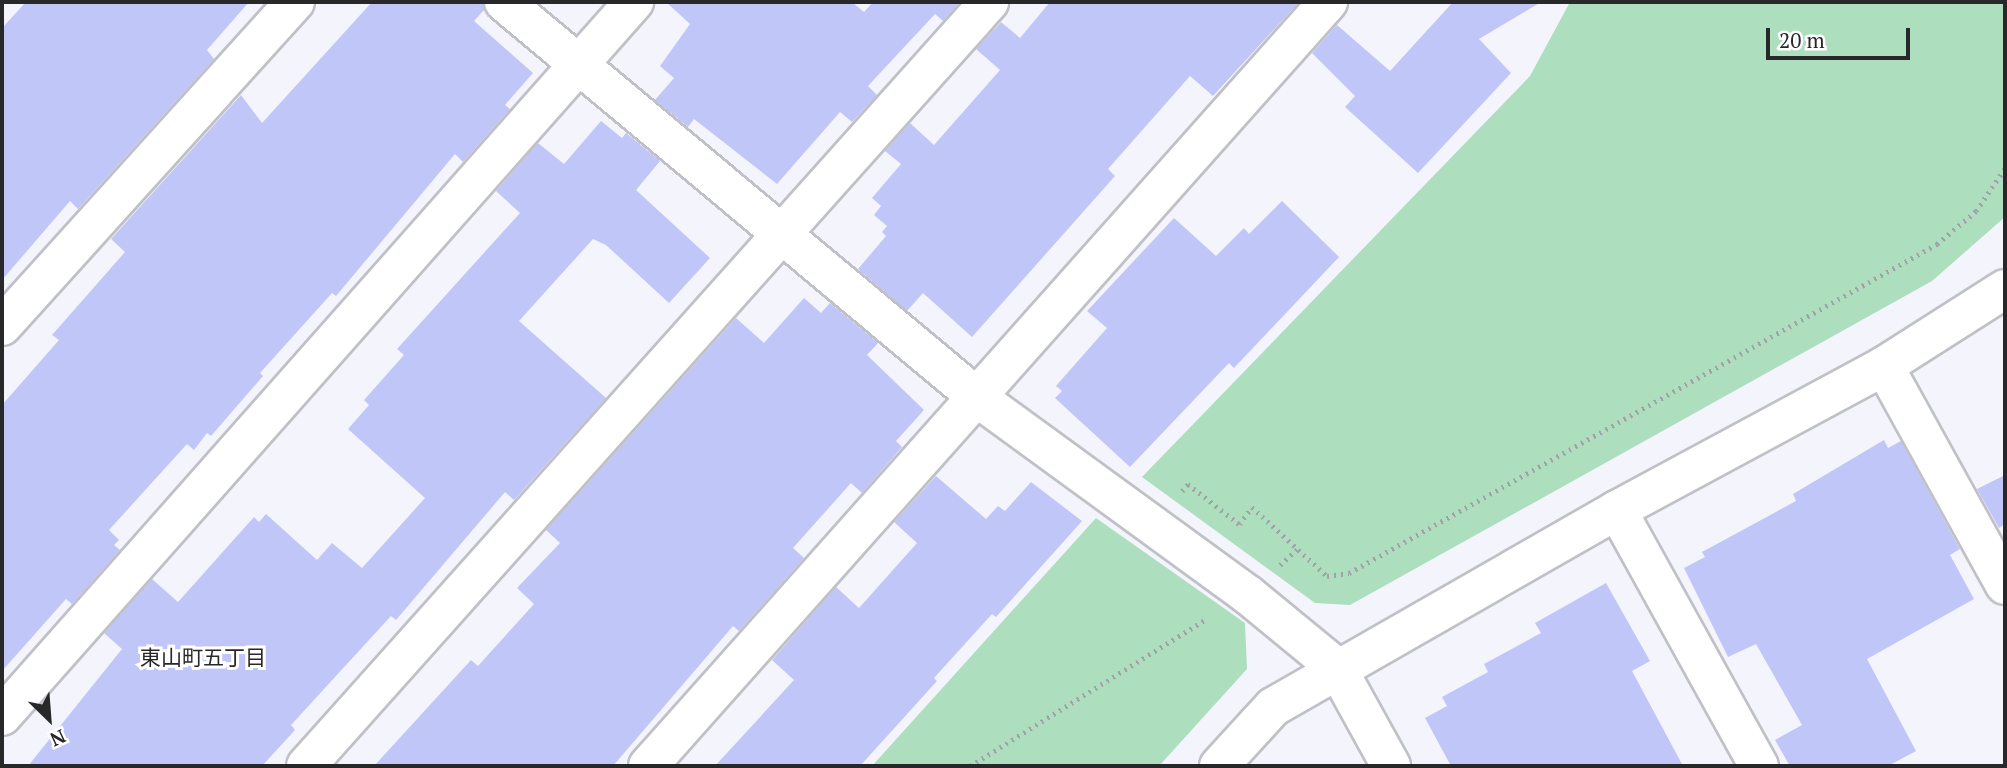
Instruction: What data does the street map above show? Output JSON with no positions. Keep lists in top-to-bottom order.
{
  "districts": ["東山町五丁目"],
  "scale_bar": "20 m",
  "north": "bottom right"
}
